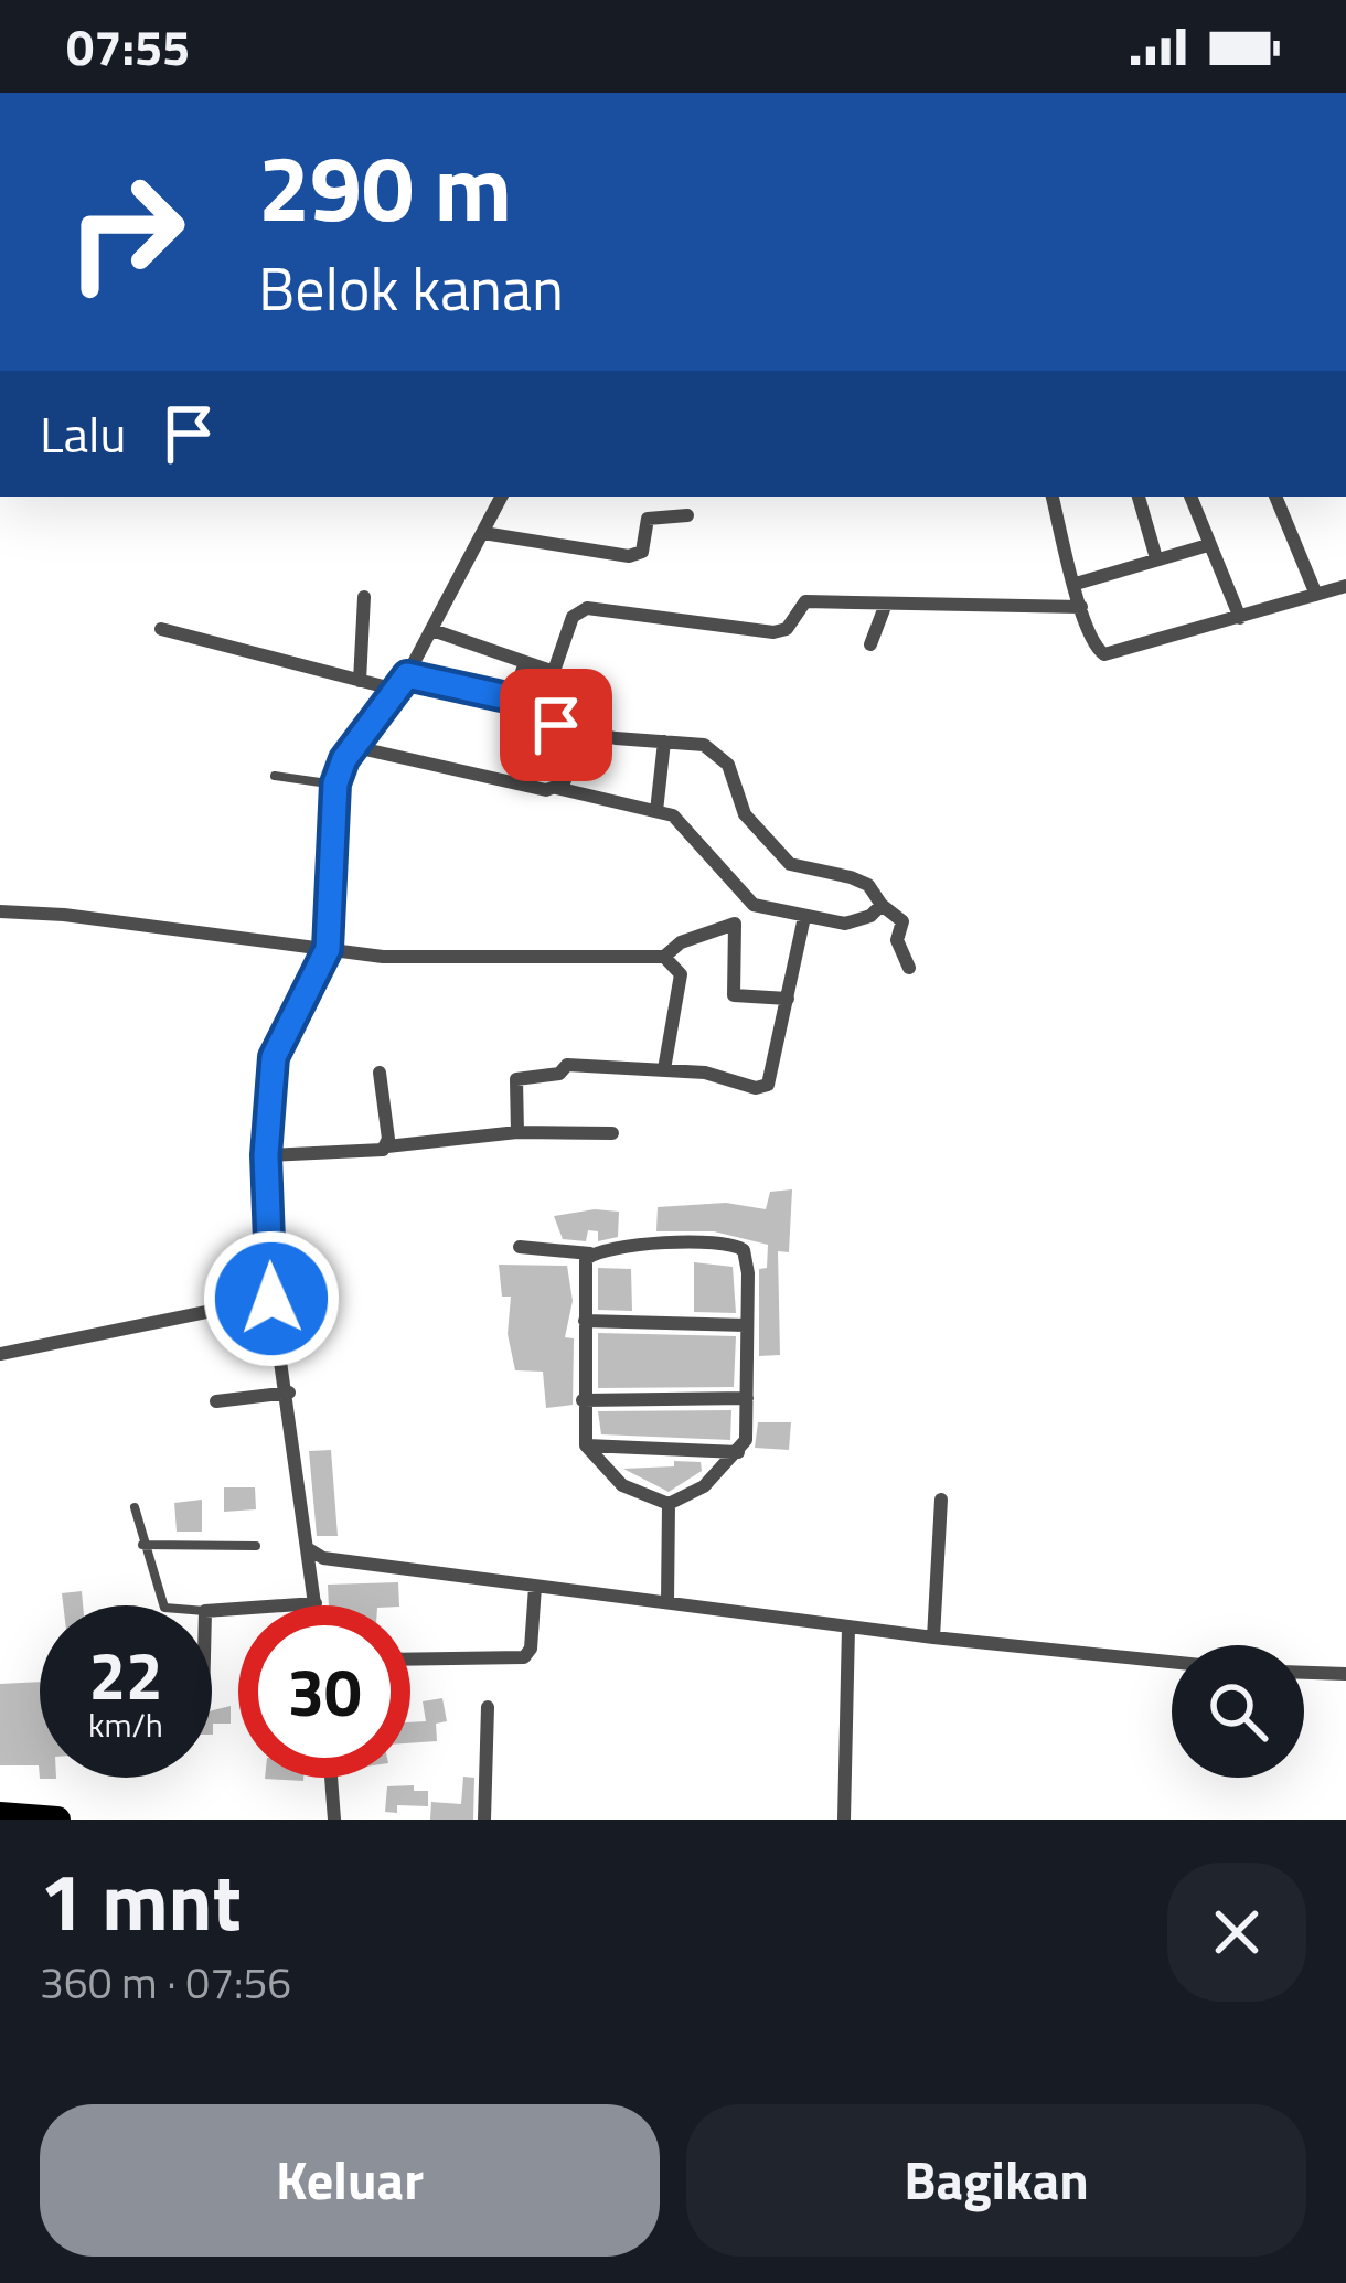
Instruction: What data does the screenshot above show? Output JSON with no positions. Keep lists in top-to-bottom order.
{
  "page": {
    "status": "07:55",
    "turn": ["290 m", "Belok kanan"],
    "then": "Lalu",
    "speed": "22 km/h",
    "limit": "30",
    "heading": ["1 mnt", "360 m · 07:56"],
    "buttons": ["Keluar", "Bagikan"]
  }
}
